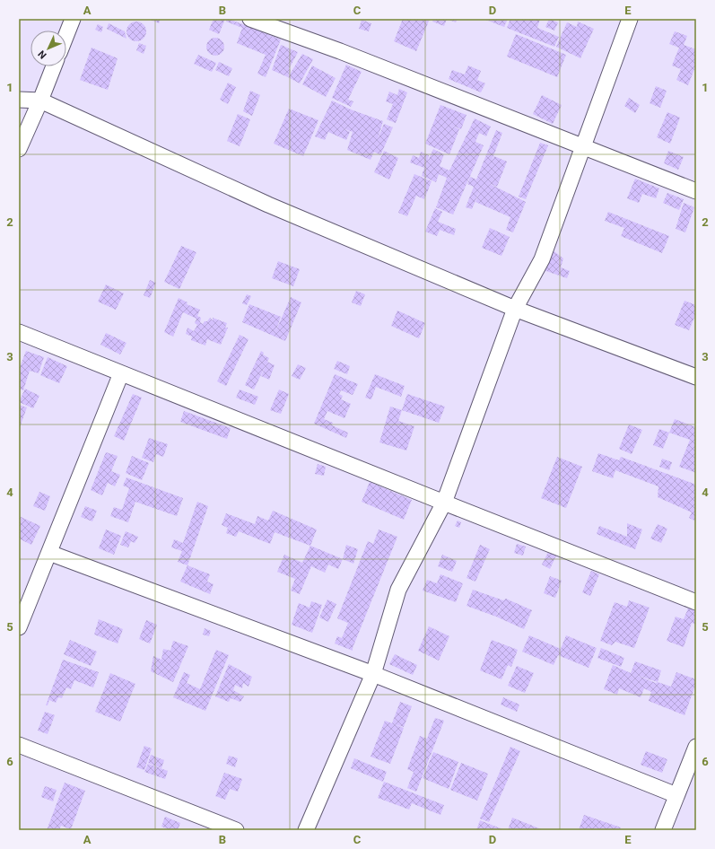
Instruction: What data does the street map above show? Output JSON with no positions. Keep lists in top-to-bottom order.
{
  "north": "bottom left",
  "grid": {
    "columns": [
      "A",
      "B",
      "C",
      "D",
      "E"
    ],
    "rows": [
      "1",
      "2",
      "3",
      "4",
      "5",
      "6"
    ]
  }
}
